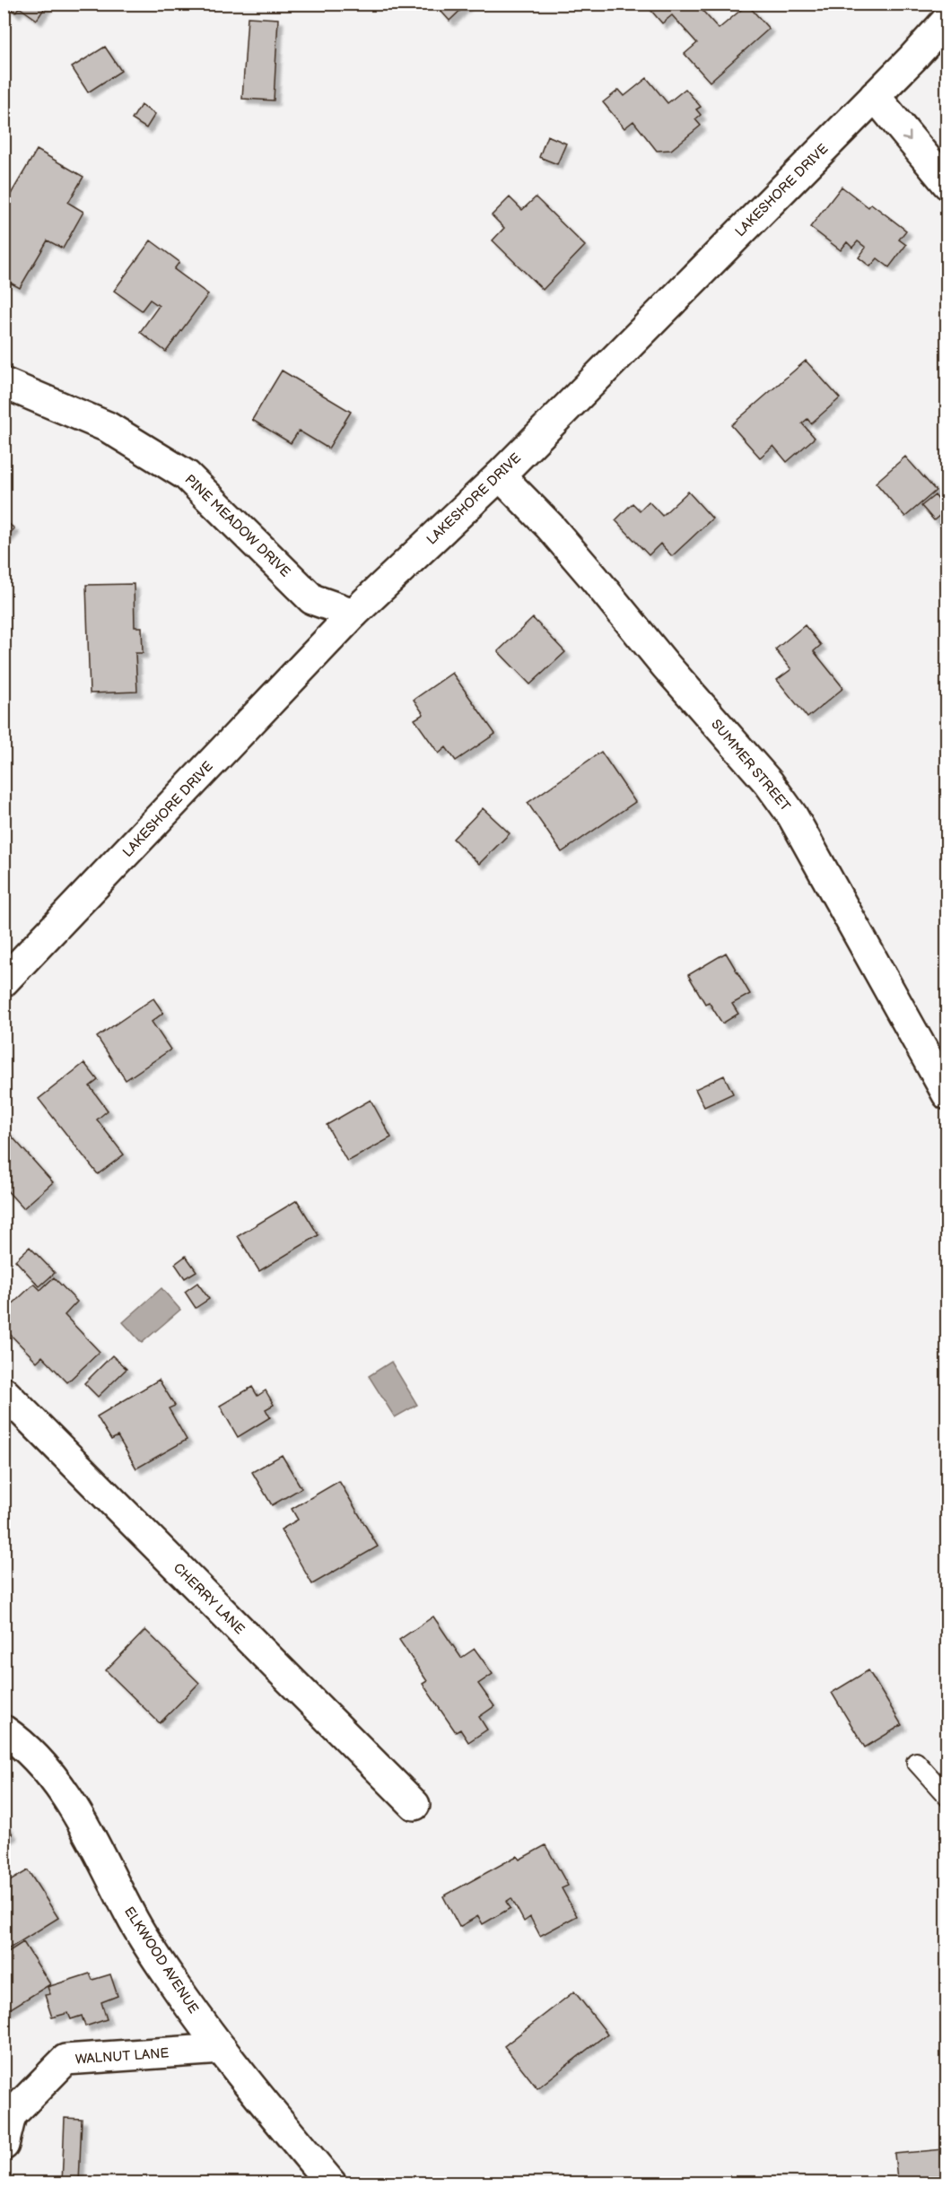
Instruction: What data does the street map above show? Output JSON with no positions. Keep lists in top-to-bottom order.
{
  "streets": {
    "street": [
      "LAKESHORE DRIVE",
      "PINE MEADOW DRIVE",
      "SUMMER STREET",
      "CHERRY LANE",
      "ELKWOOD AVENUE",
      "WALNUT LANE"
    ]
  },
  "crossings": [
    ["LAKESHORE DRIVE", "PINE MEADOW DRIVE"],
    ["LAKESHORE DRIVE", "SUMMER STREET"],
    ["ELKWOOD AVENUE", "WALNUT LANE"]
  ]
}
